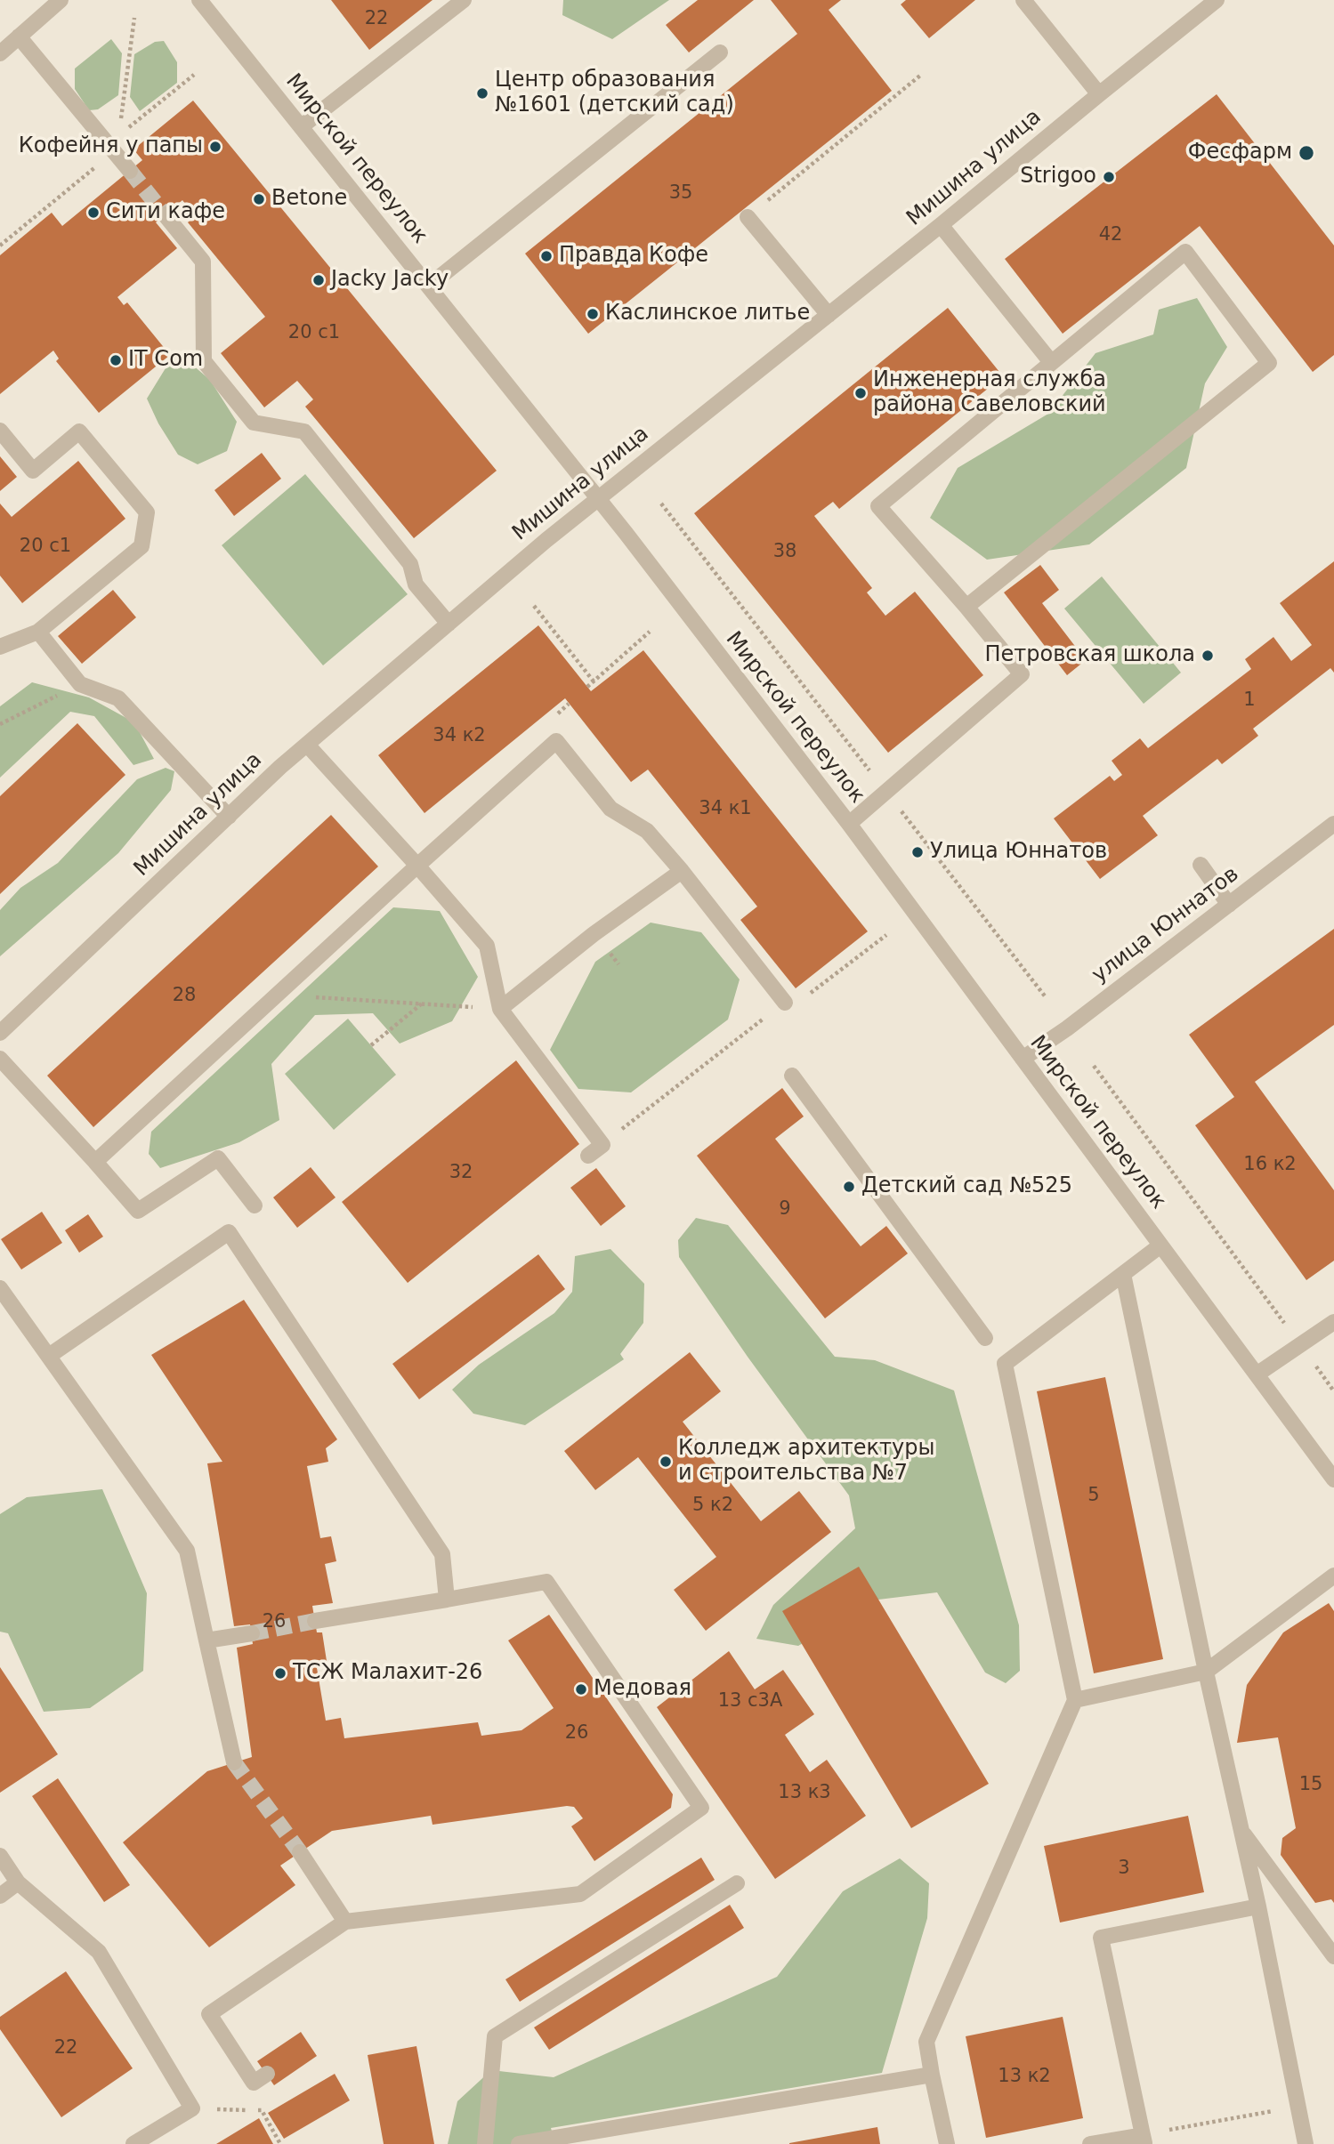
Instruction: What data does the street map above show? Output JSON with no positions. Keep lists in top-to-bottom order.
{
  "streets": {
    "street": ["Мирской переулок", "Мишина улица", "улица Юннатов"]
  },
  "crossings": [
    ["Мирской переулок", "Мишина улица"],
    ["Мирской переулок", "улица Юннатов"]
  ],
  "places": [
    "Центр образования №1601 (детский сад)",
    "Кофейня у папы",
    "Фесфарм",
    "Strigoo",
    "Betone",
    "Сити кафе",
    "Правда Кофе",
    "Jacky Jacky",
    "Каслинское литье",
    "IT Com",
    "Инженерная служба района Савеловский",
    "Петровская школа",
    "Улица Юннатов",
    "Детский сад №525",
    "Колледж архитектуры и строительства №7",
    "ТСЖ Малахит-26",
    "Медовая"
  ],
  "house_numbers": [
    "22",
    "35",
    "42",
    "20 с1",
    "20 с1",
    "38",
    "1",
    "34 к2",
    "34 к1",
    "28",
    "16 к2",
    "32",
    "9",
    "5",
    "5 к2",
    "26",
    "13 с3А",
    "26",
    "15",
    "13 к3",
    "3",
    "22",
    "13 к2"
  ]
}
